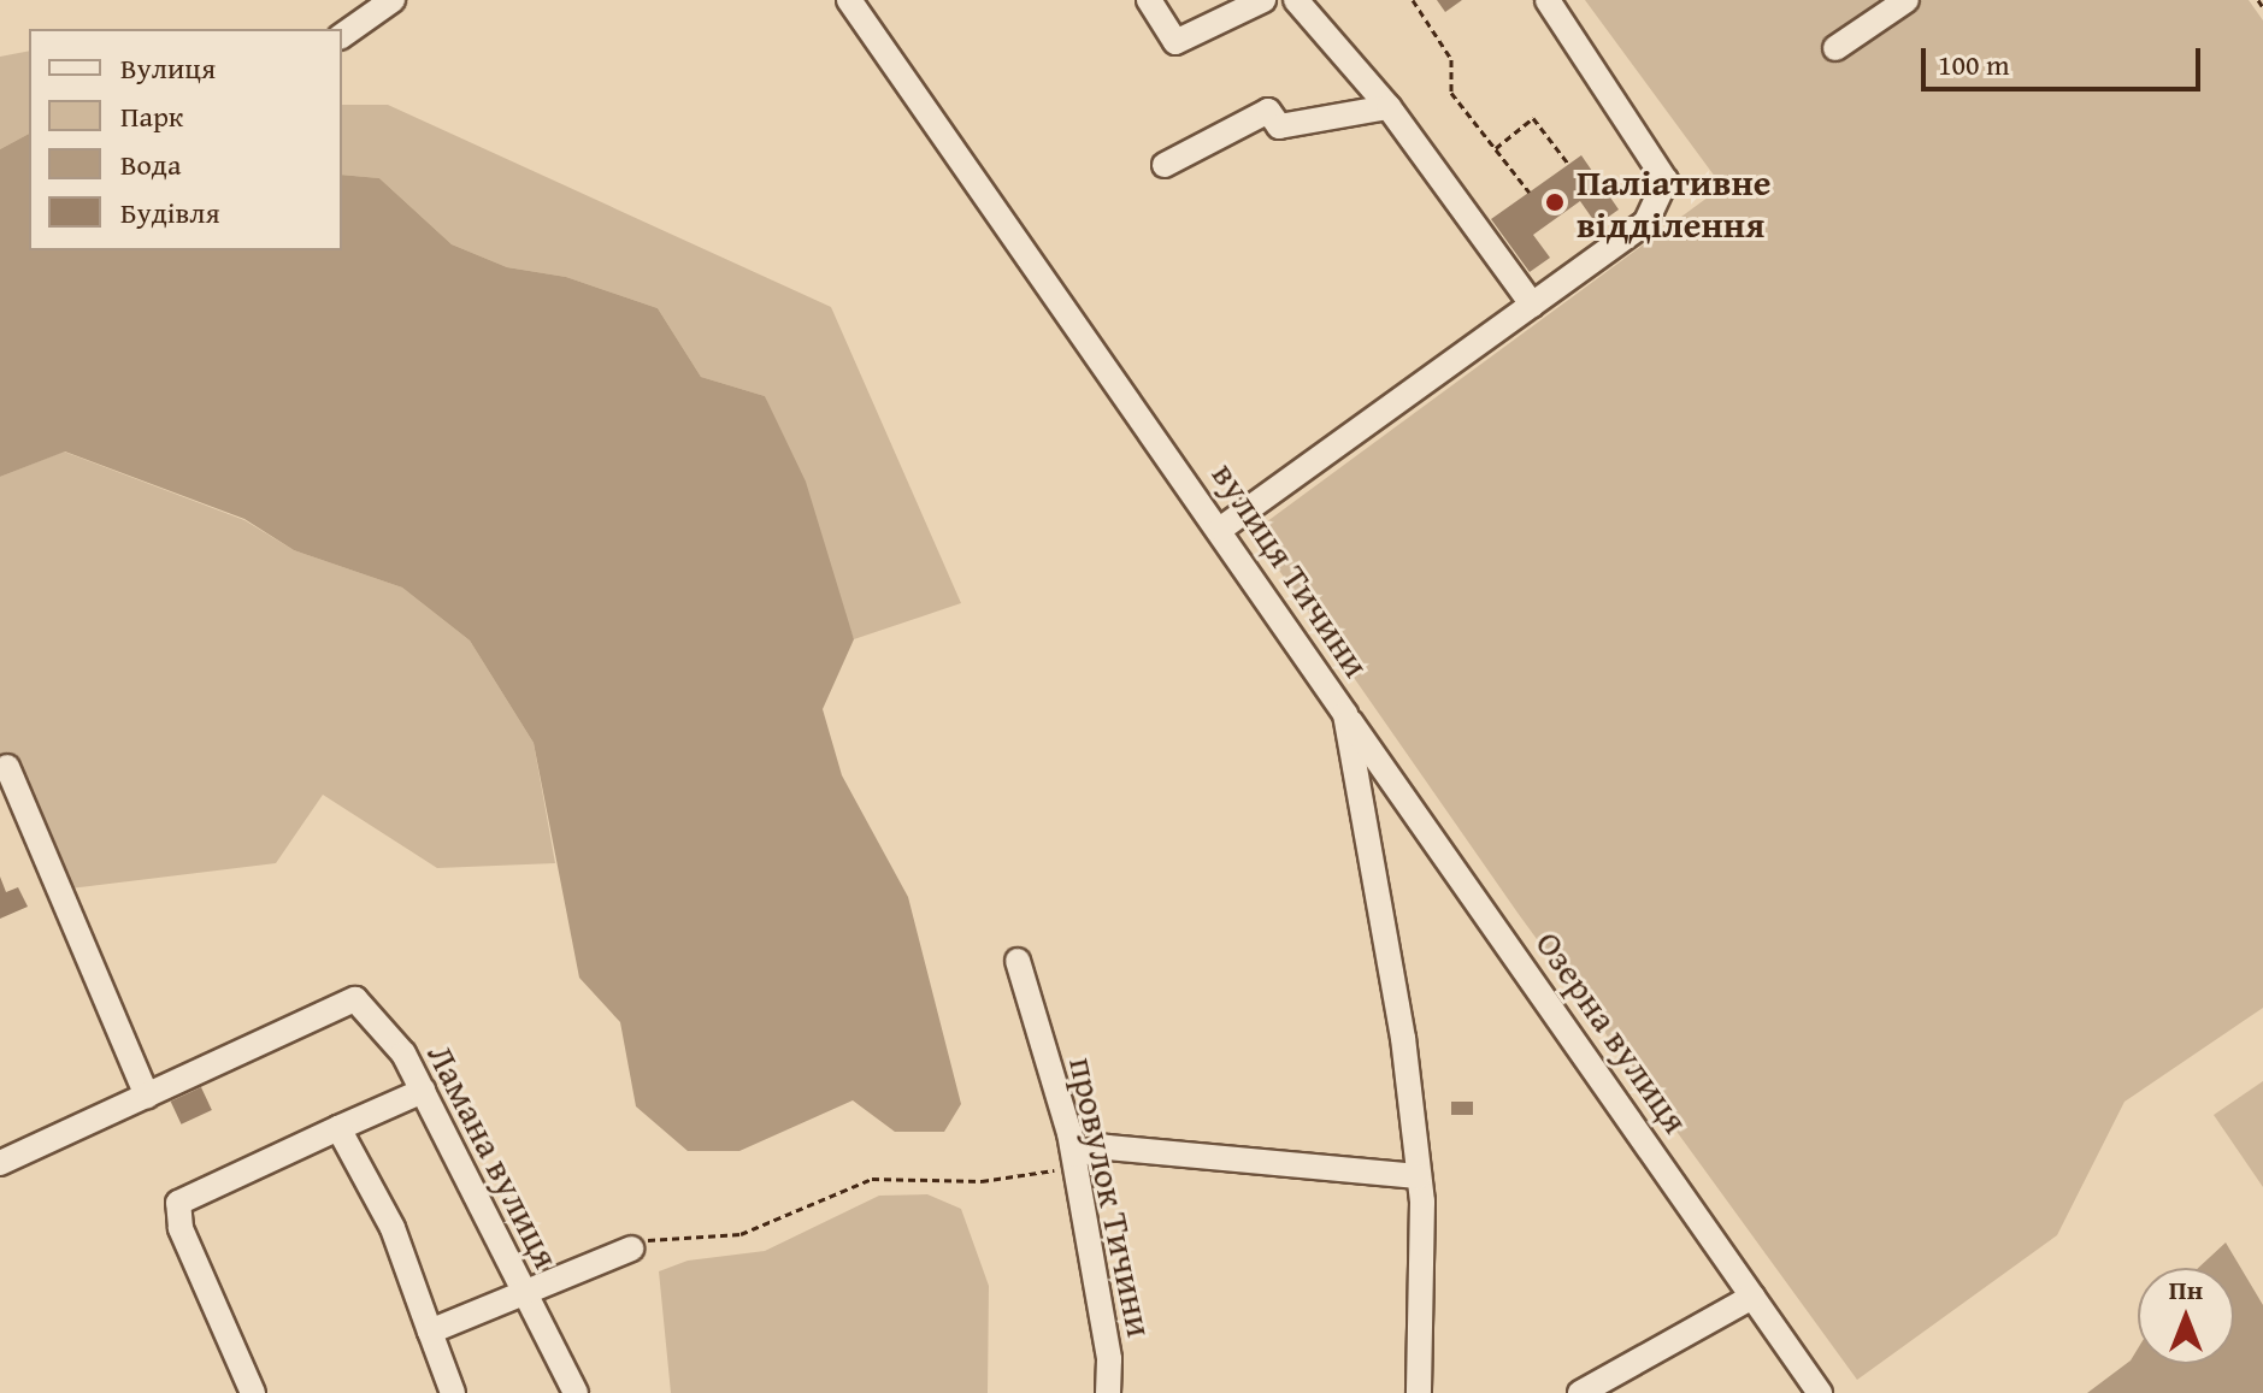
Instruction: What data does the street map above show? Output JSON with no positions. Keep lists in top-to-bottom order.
{
  "streets": {
    "street": [
      "вулиця Тичини",
      "Озерна вулиця",
      "Ламана вулиця",
      "провулок Тичини"
    ]
  },
  "crossings": [
    ["вулиця Тичини", "Озерна вулиця"]
  ],
  "places": ["Паліативне відділення"],
  "legend": [
    "Вулиця",
    "Парк",
    "Вода",
    "Будівля"
  ],
  "scale_bar": "100 m",
  "north": "top"
}
